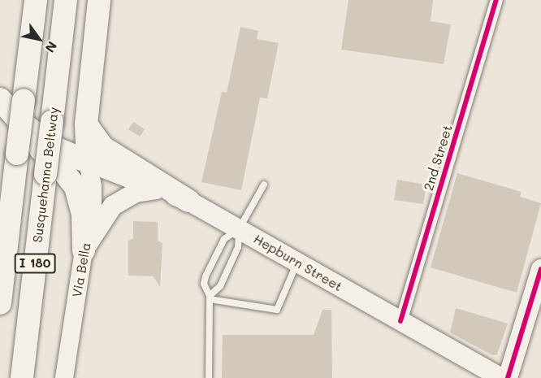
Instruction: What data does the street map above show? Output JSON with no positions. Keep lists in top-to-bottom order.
{
  "streets": {
    "highway": ["Susquehanna Beltway", "I 180"],
    "main road": ["Hepburn Street", "Via Bella"],
    "street": ["2nd Street"]
  },
  "crossings": [
    ["2nd Street", "Hepburn Street"],
    ["Hepburn Street", "Via Bella"]
  ],
  "north": "bottom right"
}
